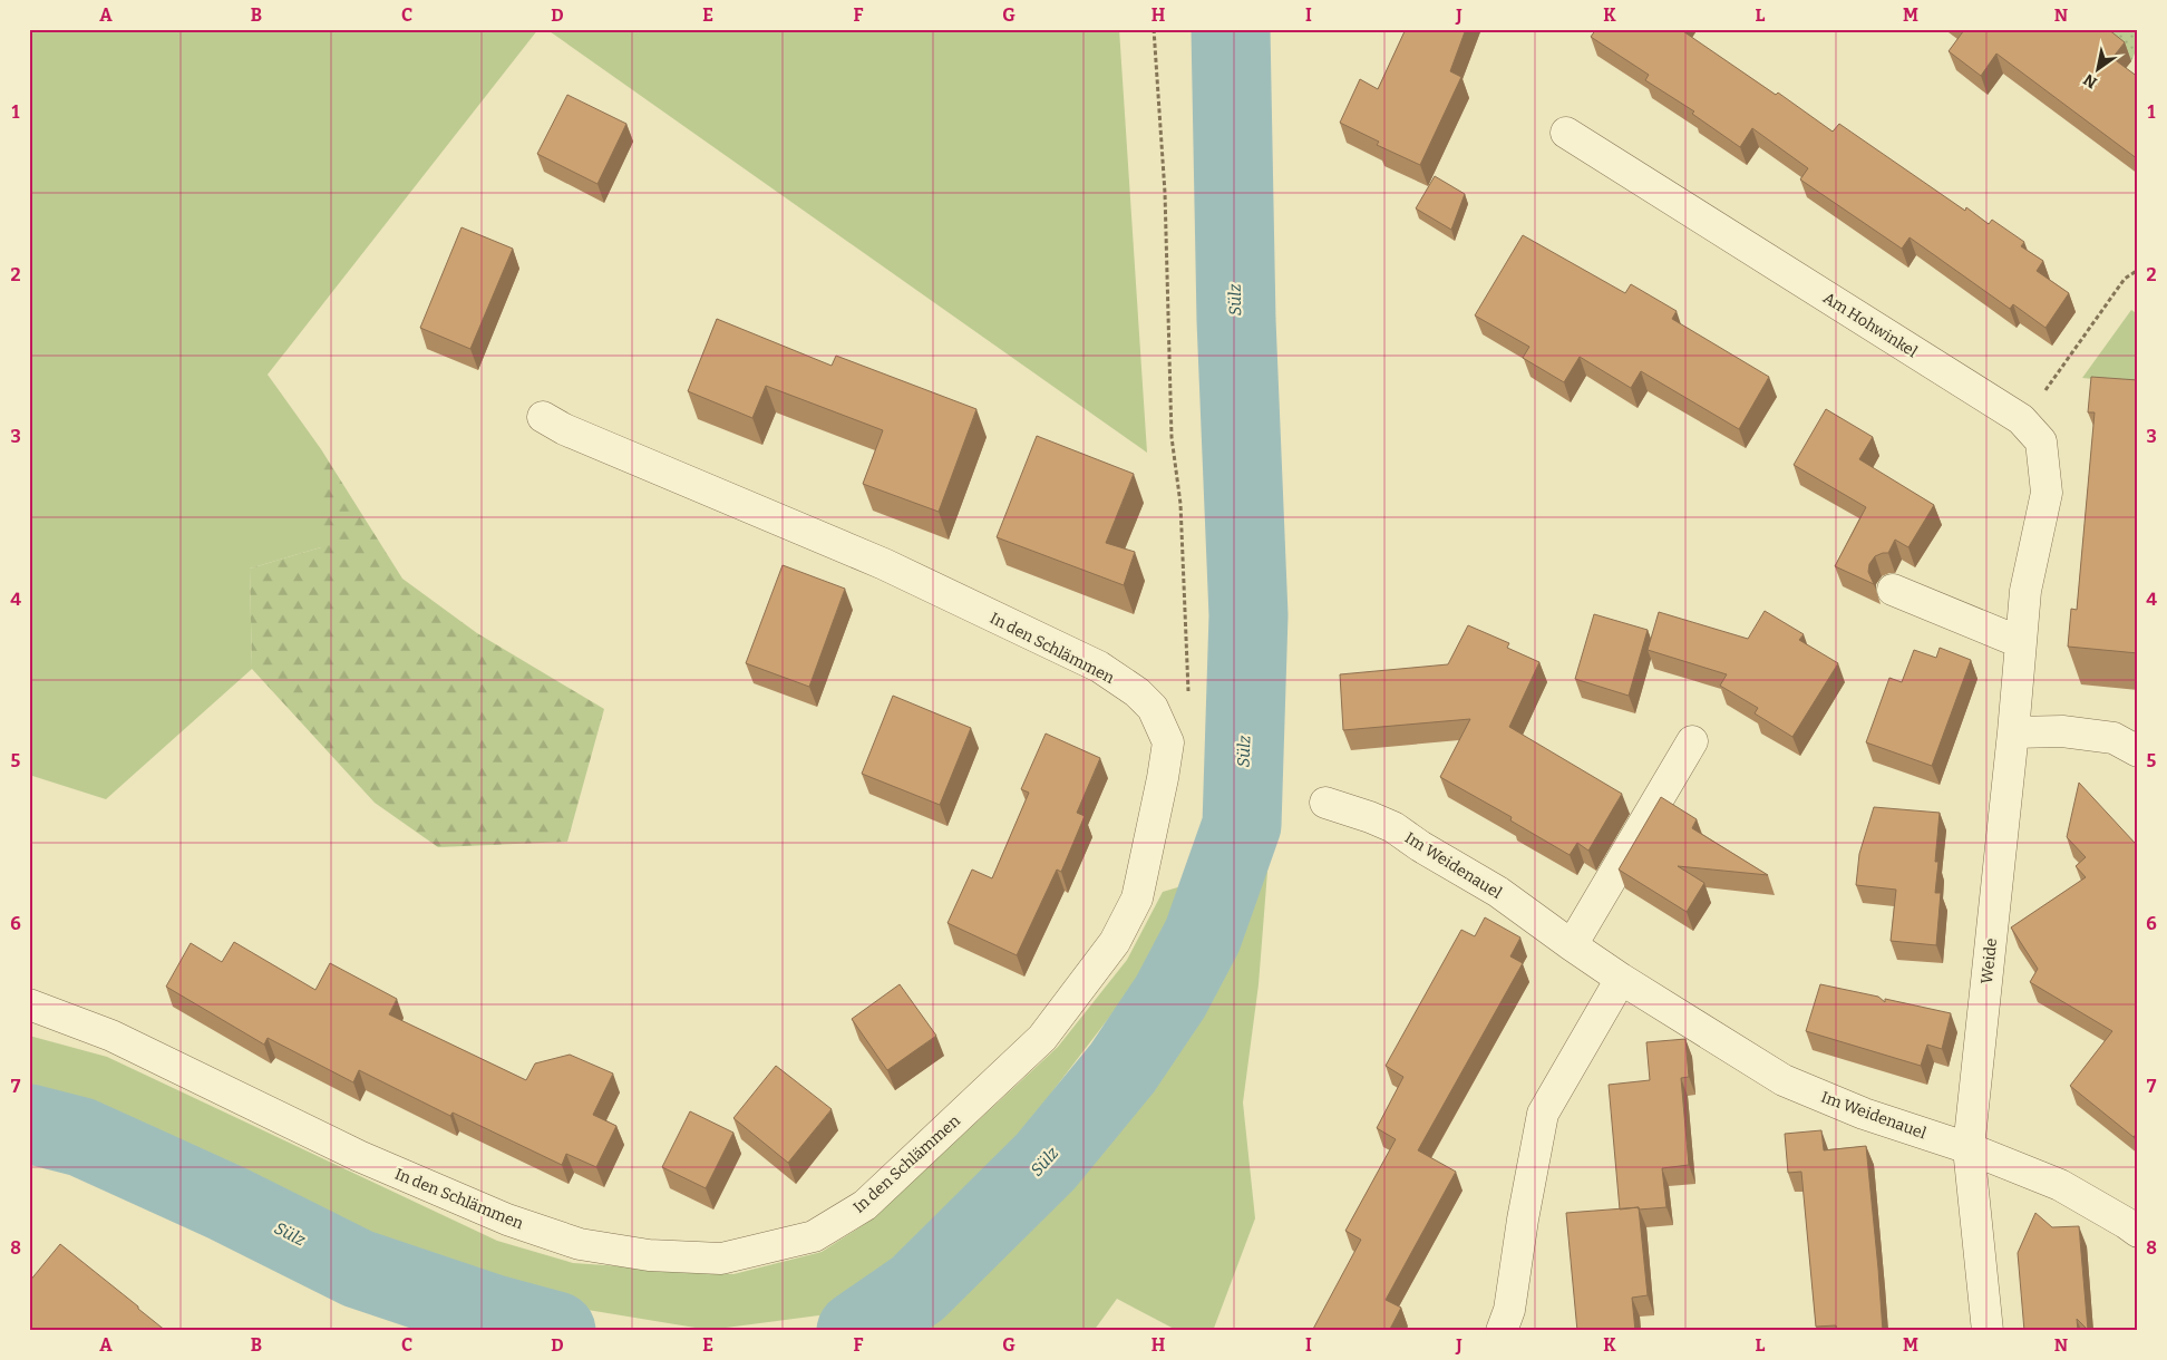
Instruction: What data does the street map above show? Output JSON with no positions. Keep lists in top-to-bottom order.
{
  "streets": {
    "street": [
      "Am Hohwinkel",
      "In den Schlämmen",
      "Im Weidenauel",
      "Weide"
    ]
  },
  "crossings": [
    ["Am Hohwinkel", "Weide"],
    ["Im Weidenauel", "Weide"]
  ],
  "water": ["Sülz"],
  "north": "bottom left",
  "grid": {
    "columns": [
      "A",
      "B",
      "C",
      "D",
      "E",
      "F",
      "G",
      "H",
      "I",
      "J",
      "K",
      "L",
      "M",
      "N"
    ],
    "rows": [
      "1",
      "2",
      "3",
      "4",
      "5",
      "6",
      "7",
      "8"
    ]
  }
}
